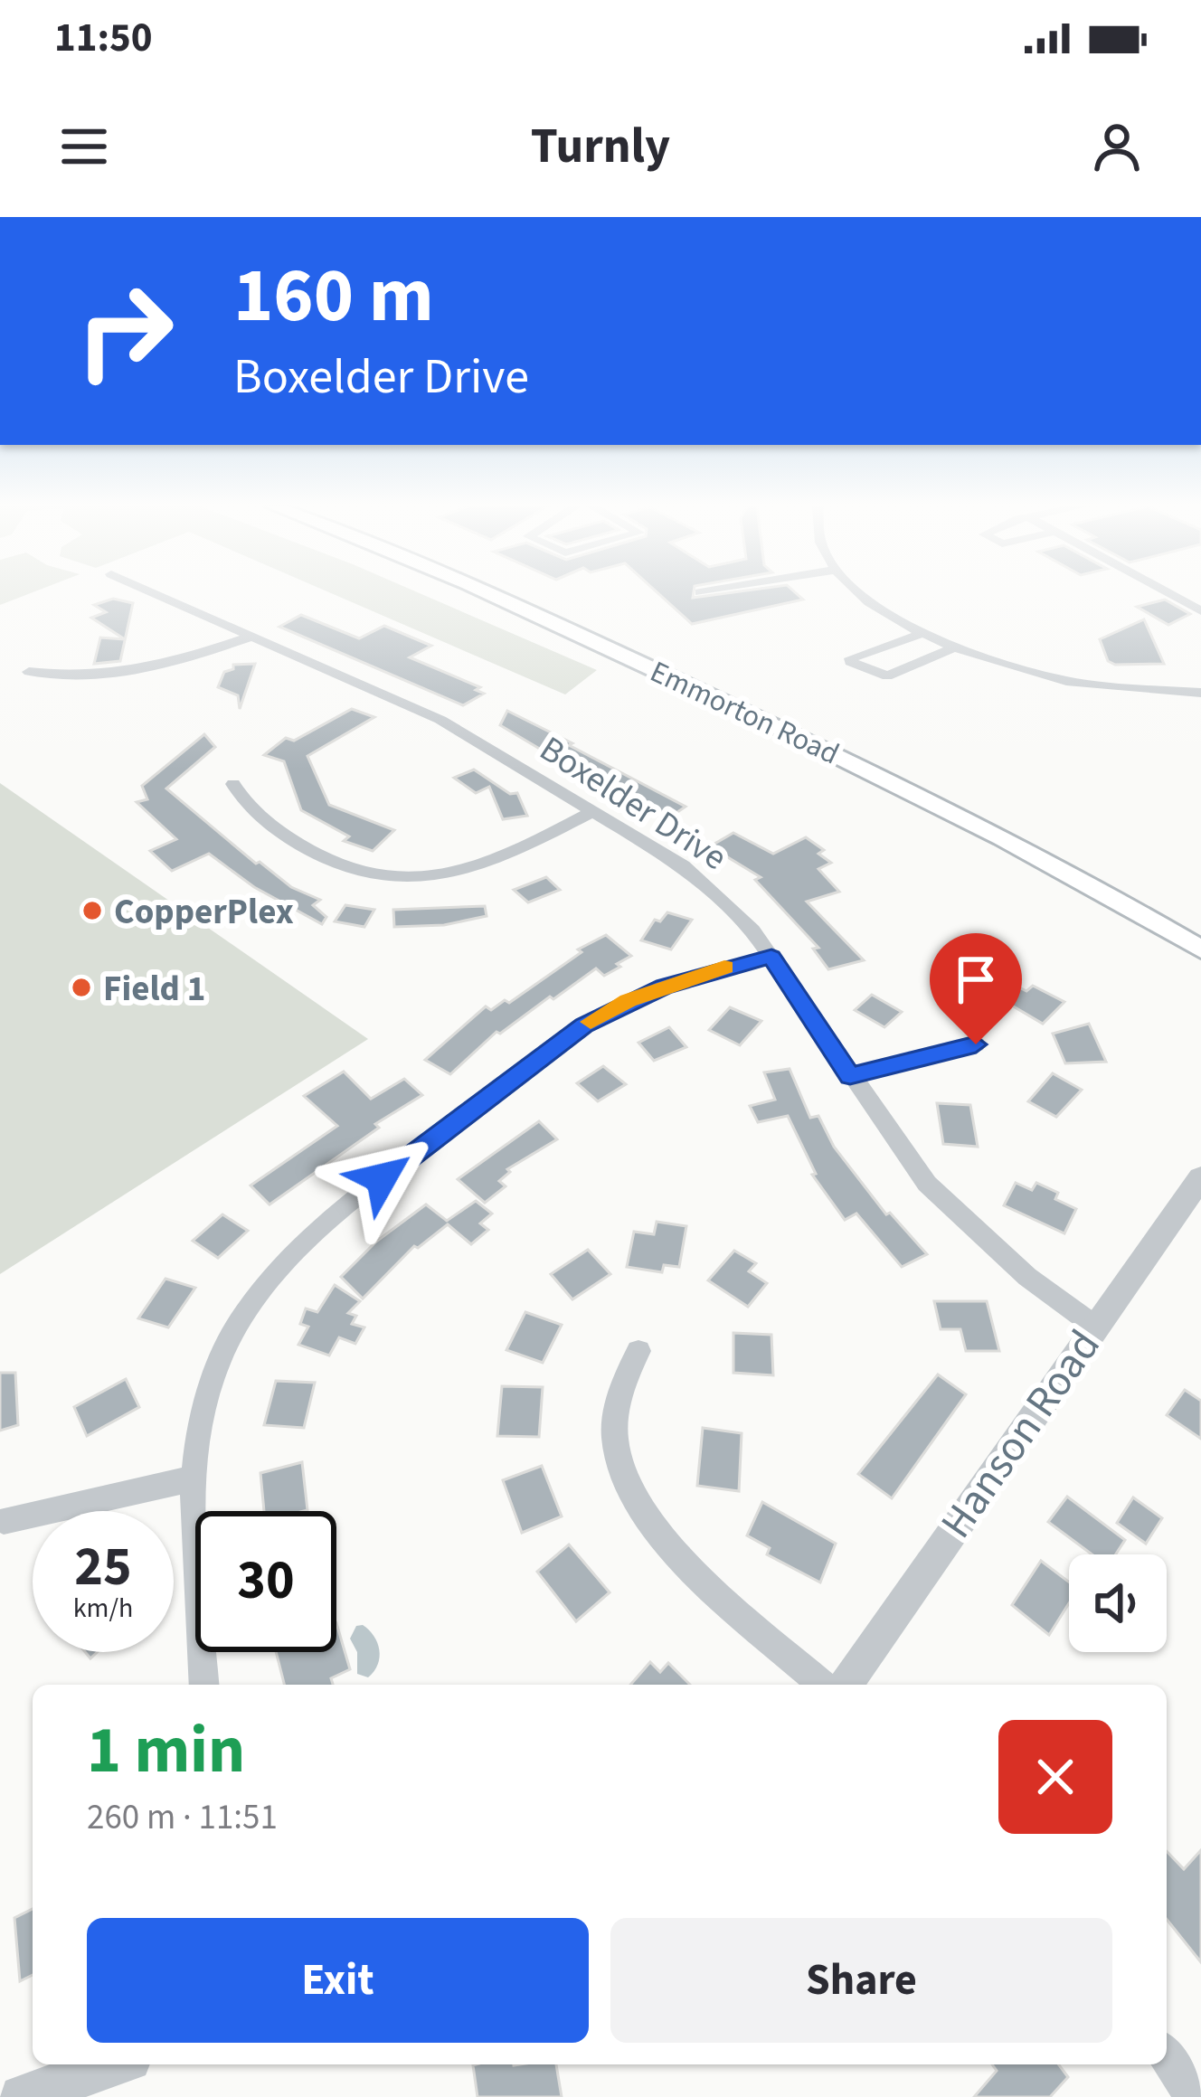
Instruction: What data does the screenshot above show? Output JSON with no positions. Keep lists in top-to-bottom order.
{
  "streets": {
    "main road": ["Emmorton Road"],
    "street": ["Boxelder Drive", "Hanson Road"]
  },
  "crossings": [
    ["Boxelder Drive", "Hanson Road"]
  ],
  "places": ["CopperPlex", "Field 1"],
  "page": {
    "status": "11:50",
    "header": "Turnly",
    "turn": ["160 m", "Boxelder Drive"],
    "speed": "25 km/h",
    "limit": "30",
    "heading": ["1 min", "260 m · 11:51"],
    "buttons": ["Exit", "Share"]
  }
}
